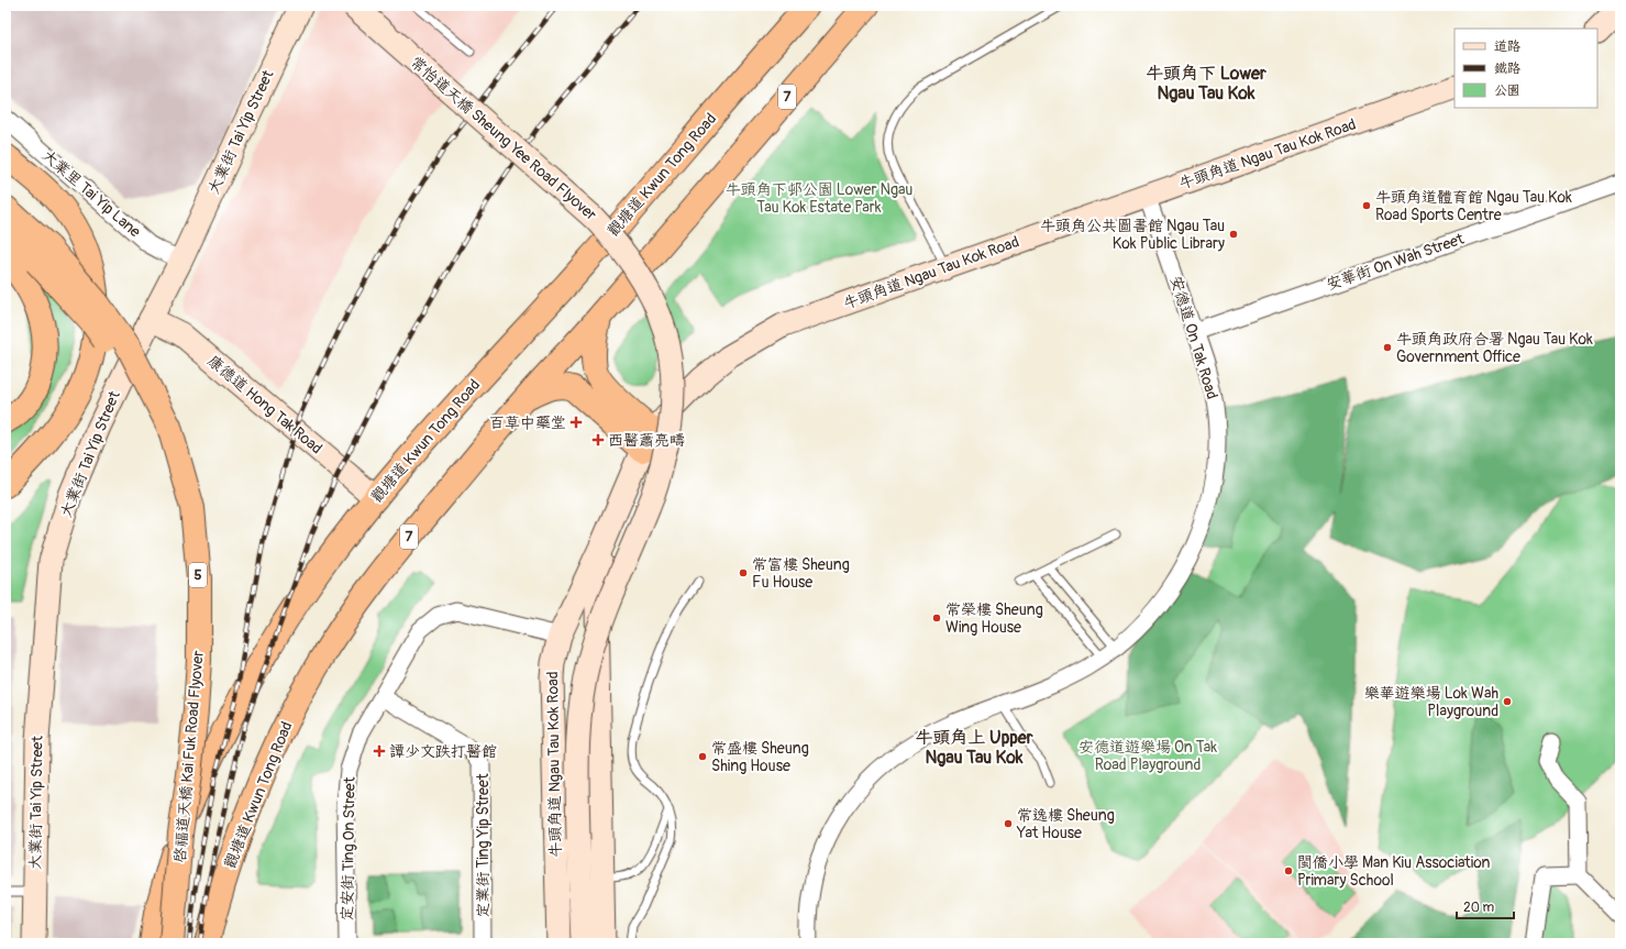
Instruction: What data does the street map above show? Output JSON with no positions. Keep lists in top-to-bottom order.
{
  "streets": {
    "highway": [
      "7",
      "觀塘道 Kwun Tong Road",
      "5",
      "啓福道天橋 Kai Fuk Road Flyover"
    ],
    "main road": [
      "大業街 Tai Yip Street",
      "常怡道天橋 Sheung Yee Road Flyover",
      "牛頭角道 Ngau Tau Kok Road",
      "康德道 Hong Tak Road"
    ],
    "street": [
      "大業里 Tai Yip Lane",
      "安華街 On Wah Street",
      "安德道 On Tak Road",
      "定業街 Ting Yip Street",
      "定安街 Ting On Street"
    ]
  },
  "crossings": [
    ["大業街 Tai Yip Street", "大業里 Tai Yip Lane"],
    ["大業街 Tai Yip Street", "康德道 Hong Tak Road"],
    ["常怡道天橋 Sheung Yee Road Flyover", "牛頭角道 Ngau Tau Kok Road"],
    ["牛頭角道 Ngau Tau Kok Road", "安德道 On Tak Road"],
    ["牛頭角道 Ngau Tau Kok Road", "定安街 Ting On Street"],
    ["觀塘道 Kwun Tong Road", "康德道 Hong Tak Road"],
    ["安華街 On Wah Street", "安德道 On Tak Road"],
    ["定業街 Ting Yip Street", "定安街 Ting On Street"]
  ],
  "districts": ["牛頭角下 Lower Ngau Tau Kok", "牛頭角上 Upper Ngau Tau Kok"],
  "parks": ["牛頭角下邨公園 Lower Ngau Tau Kok Estate Park", "安德道遊樂場 On Tak Road Playground"],
  "places": {
    "other": [
      "牛頭角道體育館 Ngau Tau Kok Road Sports Centre",
      "牛頭角公共圖書館 Ngau Tau Kok Public Library",
      "牛頭角政府合署 Ngau Tau Kok Government Office",
      "常富樓 Sheung Fu House",
      "常榮樓 Sheung Wing House",
      "樂華遊樂場 Lok Wah Playground",
      "常盛樓 Sheung Shing House",
      "常逸樓 Sheung Yat House",
      "閩僑小學 Man Kiu Association Primary School"
    ],
    "health": ["百草中藥堂", "西醫蕭亮疇", "譚少文跌打醫館"]
  },
  "legend": ["道路", "鐵路", "公園"],
  "scale_bar": "20 m"
}
